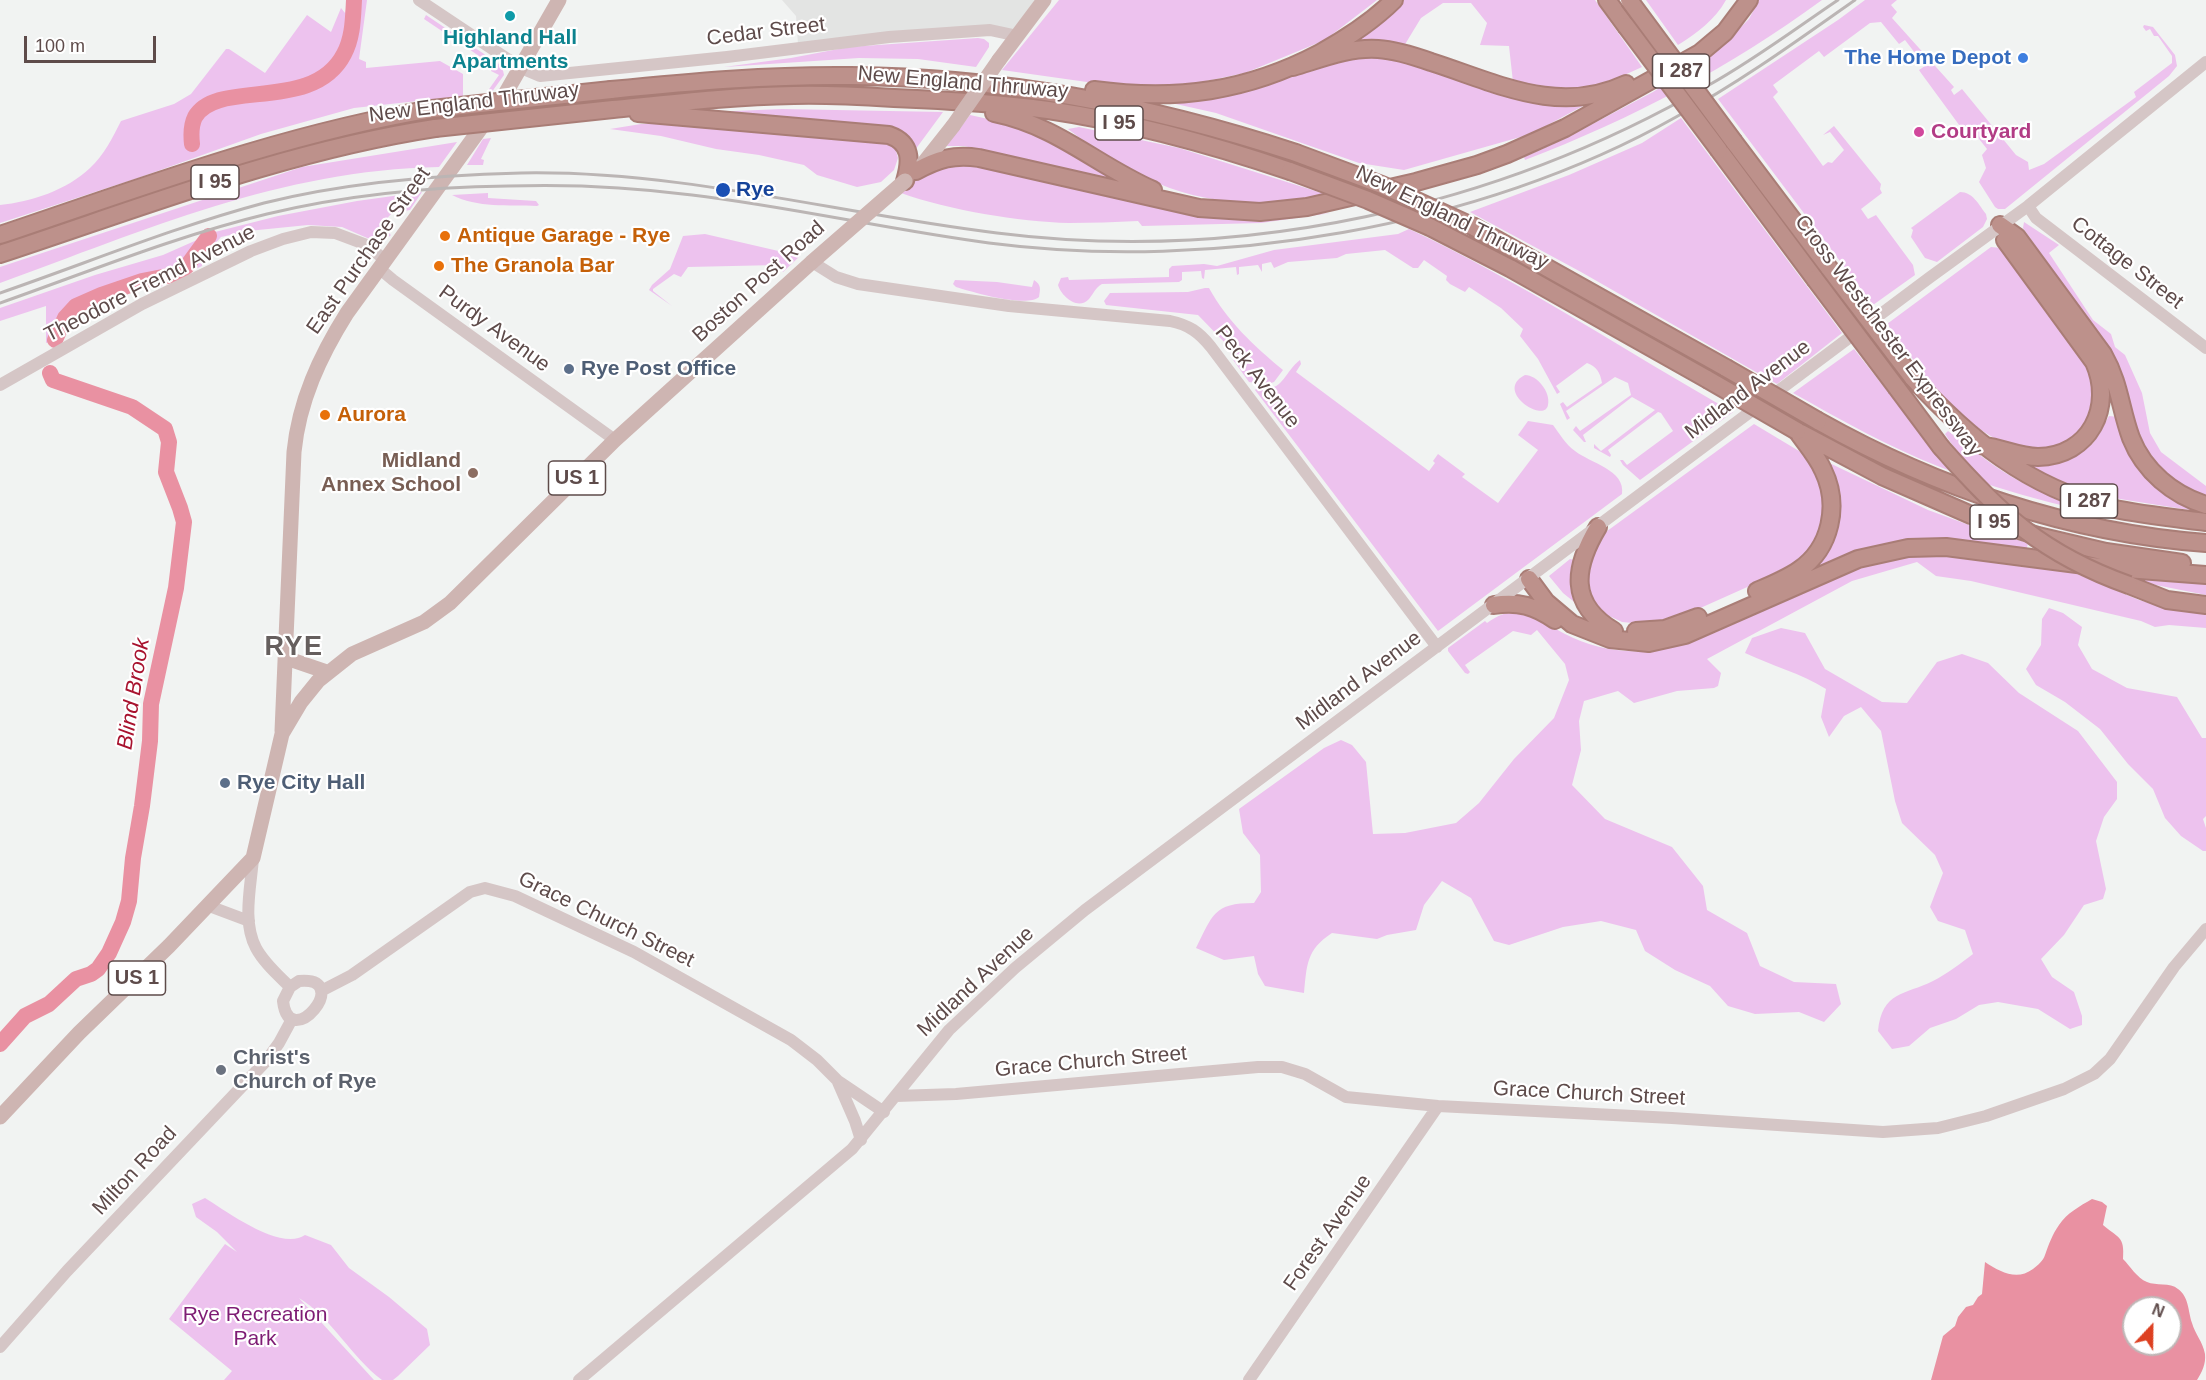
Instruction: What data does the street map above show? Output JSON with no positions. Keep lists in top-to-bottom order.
{
  "streets": {
    "highway": [
      "I 287",
      "New England Thruway",
      "I 95",
      "Cross Westchester Expressway"
    ],
    "main road": ["East Purchase Street", "Boston Post Road", "US 1"],
    "street": [
      "Cedar Street",
      "Cottage Street",
      "Theodore Fremd Avenue",
      "Purdy Avenue",
      "Peck Avenue",
      "Midland Avenue",
      "Grace Church Street",
      "Milton Road",
      "Forest Avenue"
    ]
  },
  "crossings": [
    ["Cedar Street", "East Purchase Street"],
    ["Cedar Street", "Boston Post Road"],
    ["East Purchase Street", "Boston Post Road"],
    ["East Purchase Street", "Theodore Fremd Avenue"],
    ["East Purchase Street", "Purdy Avenue"],
    ["Cottage Street", "Midland Avenue"],
    ["Boston Post Road", "Purdy Avenue"],
    ["Boston Post Road", "Peck Avenue"],
    ["Theodore Fremd Avenue", "Purdy Avenue"],
    ["Peck Avenue", "Midland Avenue"],
    ["Midland Avenue", "Grace Church Street"],
    ["Grace Church Street", "Milton Road"],
    ["Grace Church Street", "Forest Avenue"]
  ],
  "districts": ["RYE"],
  "water": ["Blind Brook"],
  "parks": ["Rye Recreation Park"],
  "places": [
    "Highland Hall Apartments",
    "The Home Depot",
    "Courtyard",
    "Rye",
    "Antique Garage - Rye",
    "The Granola Bar",
    "Rye Post Office",
    "Aurora",
    "Midland Annex School",
    "Rye City Hall",
    "Christ's Church of Rye"
  ],
  "scale_bar": "100 m",
  "north": "top"
}
